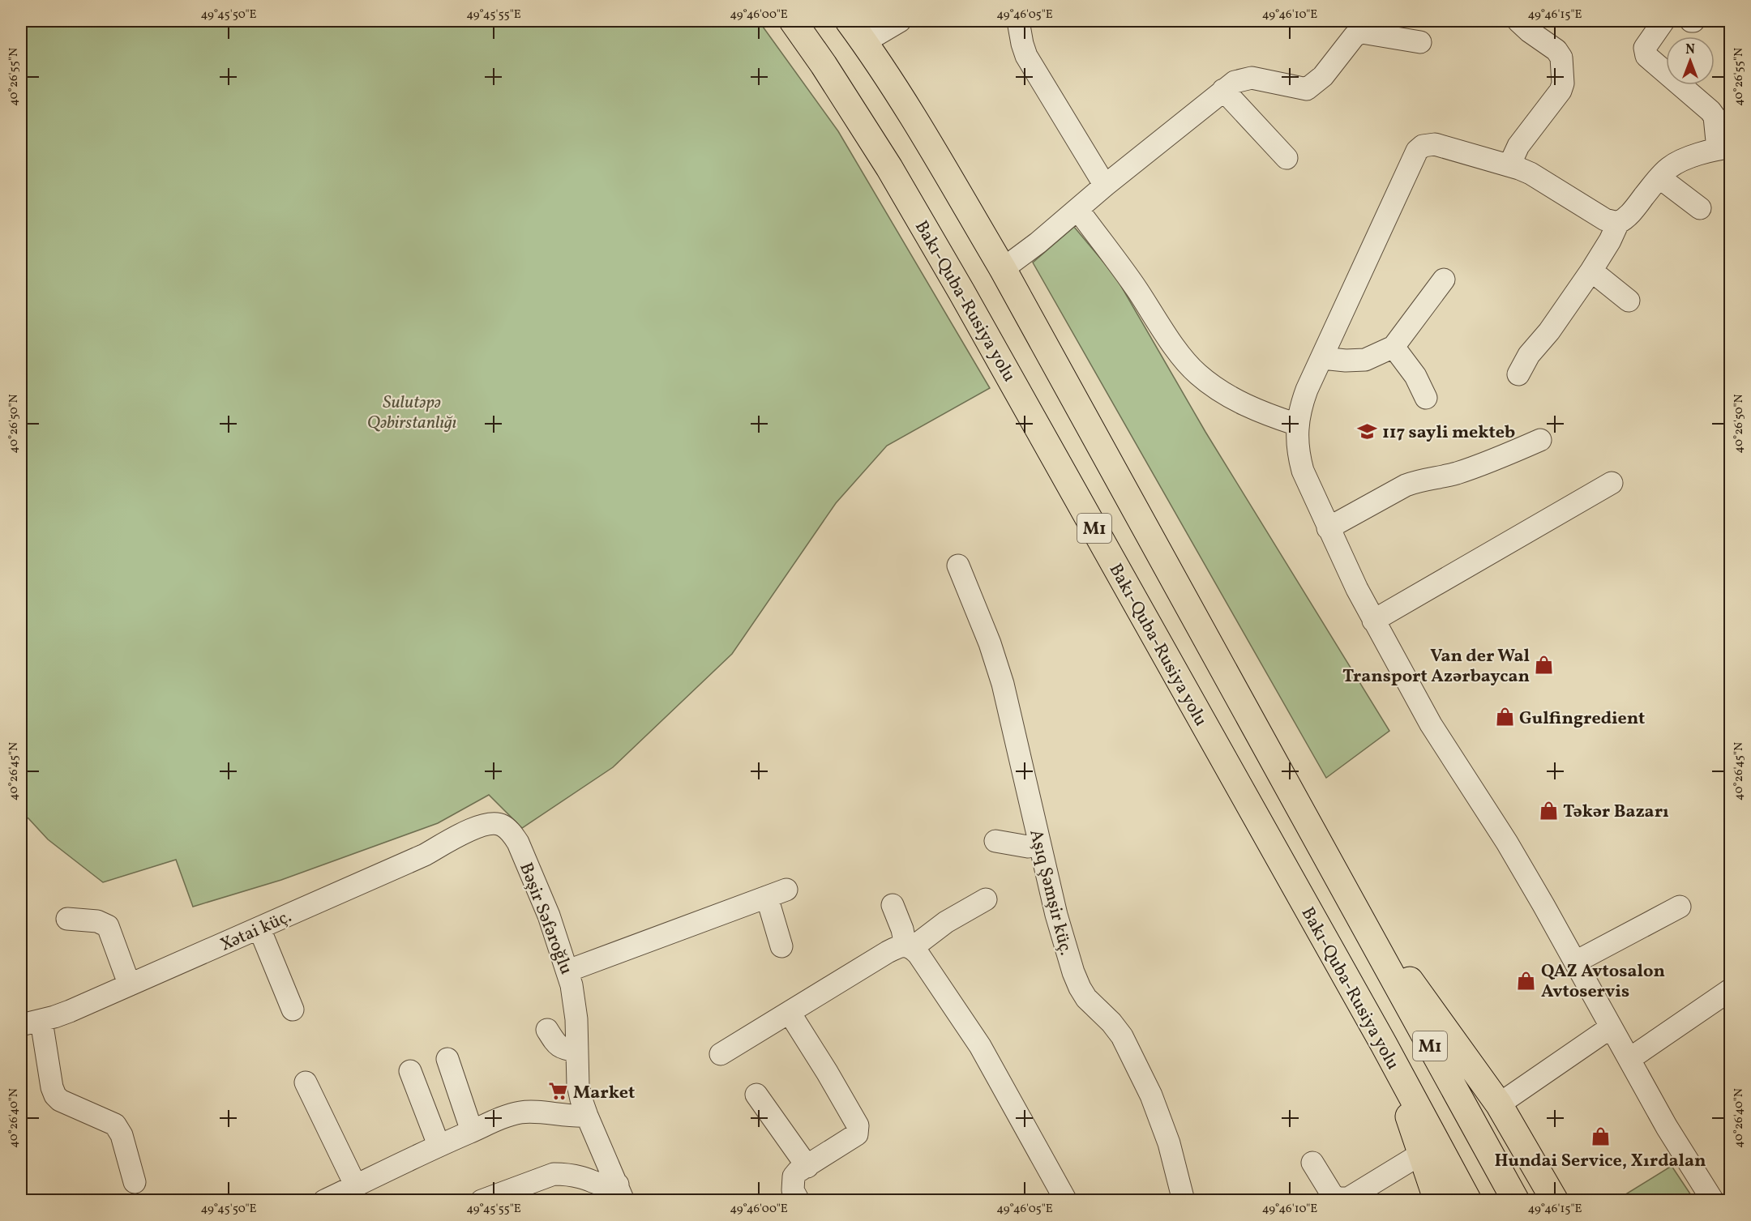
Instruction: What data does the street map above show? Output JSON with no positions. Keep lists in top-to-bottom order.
{
  "streets": {
    "highway": ["Bakı-Quba-Rusiya yolu", "M1"],
    "street": ["Aşıq Şəmşir küç.", "Bəşir Səfəroğlu", "Xətai küç."]
  },
  "crossings": [
    ["Bəşir Səfəroğlu", "Xətai küç."]
  ],
  "parks": ["Sulutəpə Qəbirstanlığı"],
  "places": {
    "school or university": ["117 sayli mekteb"],
    "shop": [
      "Van der Wal Transport Azərbaycan",
      "Gulfingredient",
      "Təkər Bazarı",
      "QAZ Avtosalon Avtoservis",
      "Hundai Service, Xırdalan"
    ],
    "supermarket": ["Market"]
  },
  "north": "top",
  "coordinates": [
    "49°45'50\"E",
    "49°45'55\"E",
    "49°46'00\"E",
    "49°46'05\"E",
    "49°46'10\"E",
    "49°46'15\"E",
    "40°26'55\"N",
    "40°26'50\"N",
    "40°26'45\"N",
    "40°26'40\"N"
  ]
}
